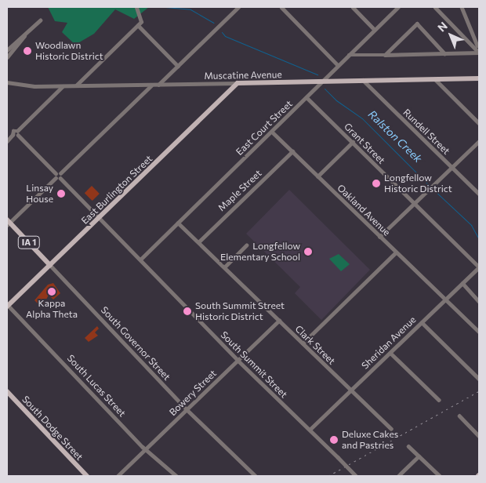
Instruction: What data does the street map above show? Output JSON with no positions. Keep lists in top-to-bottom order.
{
  "streets": {
    "main road": [
      "Muscatine Avenue",
      "East Burlington Street",
      "IA 1",
      "South Governor Street",
      "South Dodge Street"
    ],
    "street": [
      "East Court Street",
      "Rundell Street",
      "Grant Street",
      "Maple Street",
      "Oakland Avenue",
      "Sheridan Avenue",
      "Clark Street",
      "South Summit Street",
      "South Lucas Street",
      "Bowery Street"
    ]
  },
  "crossings": [
    ["Muscatine Avenue", "East Court Street"],
    ["Muscatine Avenue", "Rundell Street"],
    ["Muscatine Avenue", "East Burlington Street"],
    ["East Court Street", "Grant Street"],
    ["East Court Street", "Oakland Avenue"],
    ["East Court Street", "Clark Street"],
    ["East Court Street", "South Summit Street"],
    ["Grant Street", "Sheridan Avenue"],
    ["East Burlington Street", "South Governor Street"],
    ["East Burlington Street", "South Summit Street"],
    ["East Burlington Street", "South Lucas Street"],
    ["Maple Street", "Oakland Avenue"],
    ["Maple Street", "Clark Street"],
    ["Oakland Avenue", "Sheridan Avenue"],
    ["Sheridan Avenue", "Clark Street"],
    ["Sheridan Avenue", "South Summit Street"],
    ["South Governor Street", "Bowery Street"],
    ["Clark Street", "Bowery Street"],
    ["South Summit Street", "Bowery Street"],
    ["South Lucas Street", "Bowery Street"]
  ],
  "water": ["Ralston Creek"],
  "places": [
    "Woodlawn Historic District",
    "Longfellow Historic District",
    "Linsay House",
    "Longfellow Elementary School",
    "Kappa Alpha Theta",
    "South Summit Street Historic District",
    "Deluxe Cakes and Pastries"
  ],
  "north": "top left"
}
